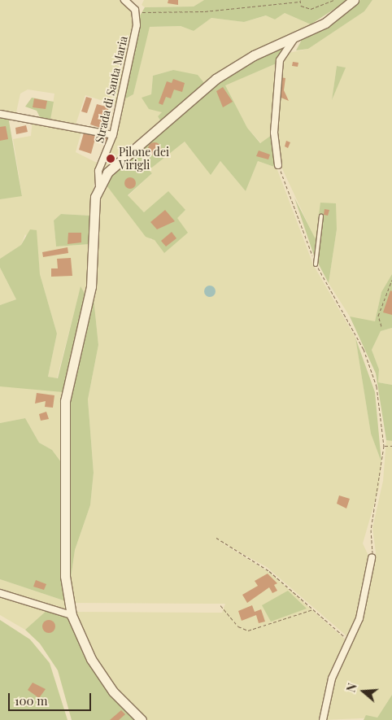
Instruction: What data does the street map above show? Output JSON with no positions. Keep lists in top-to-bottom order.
{
  "streets": {
    "street": ["Strada di Santa Maria"]
  },
  "places": ["Pilone dei Virigli"],
  "scale_bar": "100 m",
  "north": "left"
}
